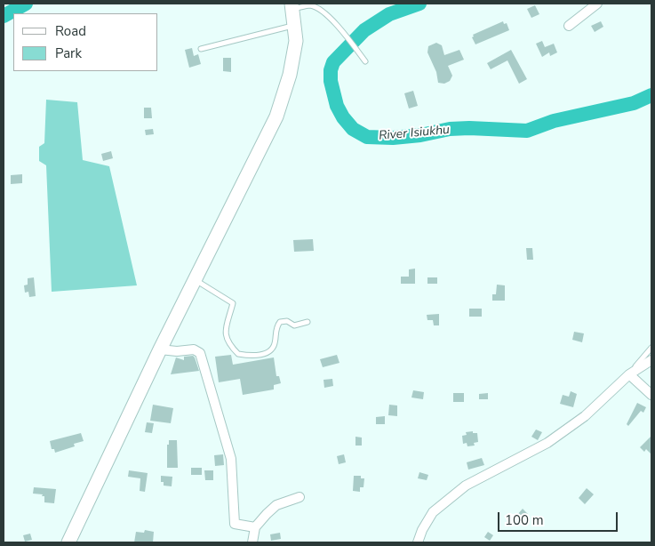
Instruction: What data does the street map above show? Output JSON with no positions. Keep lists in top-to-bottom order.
{
  "water": ["River Isiukhu"],
  "legend": ["Road", "Park"],
  "scale_bar": "100 m"
}
